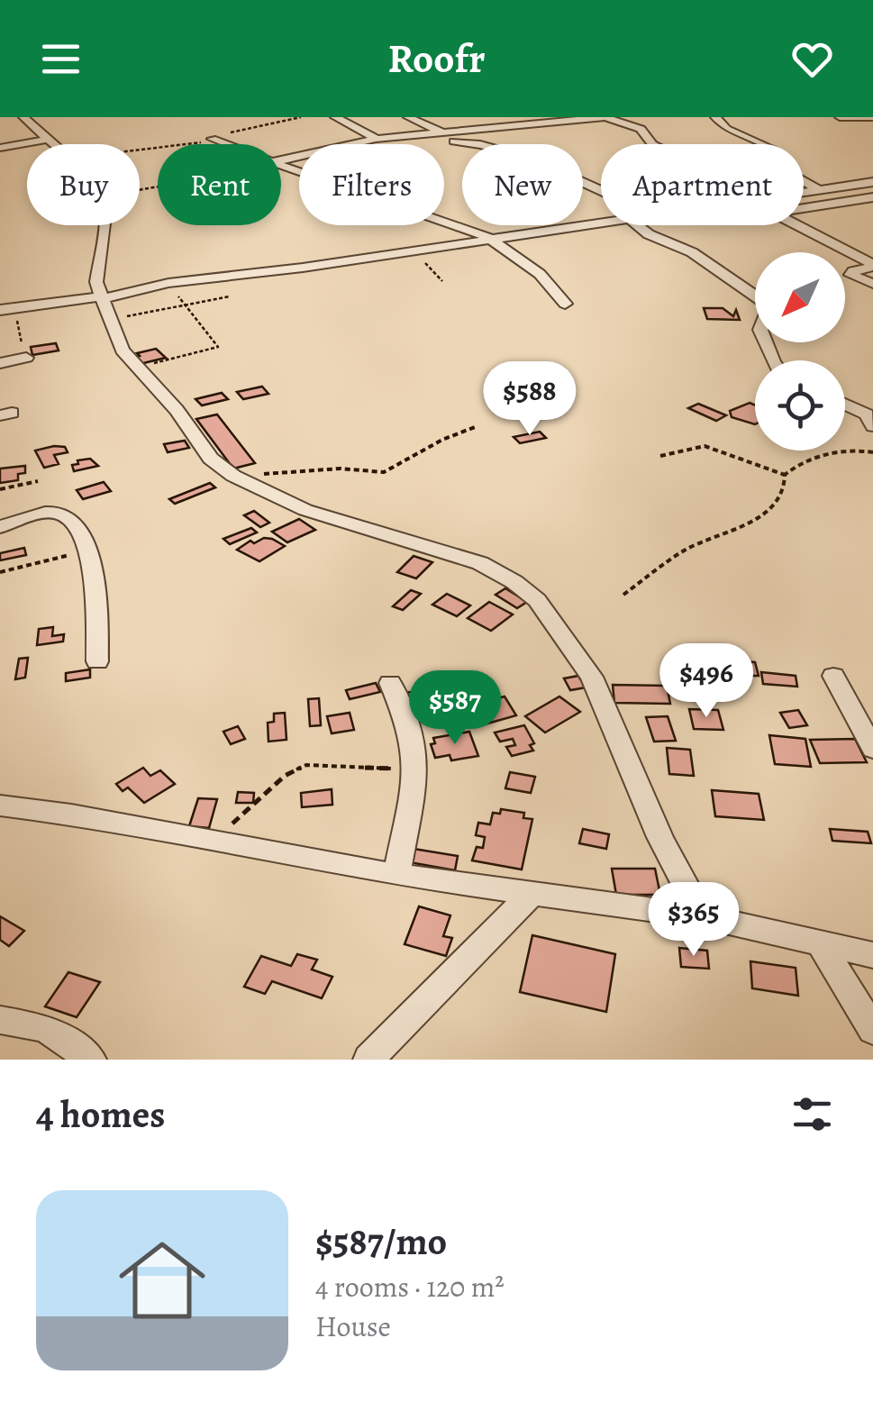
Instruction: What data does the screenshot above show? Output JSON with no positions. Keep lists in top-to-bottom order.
{
  "north": "bottom left",
  "page": {
    "header": "Roofr",
    "chip": [
      "Buy",
      "Rent",
      "Filters",
      "New",
      "Apartment"
    ],
    "price": [
      "$588",
      "$496",
      "$587",
      "$365"
    ],
    "heading": "4 homes",
    "list": [
      {
        "name": "$587/mo",
        "note": "4 rooms · 120 m² · House"
      }
    ]
  }
}
